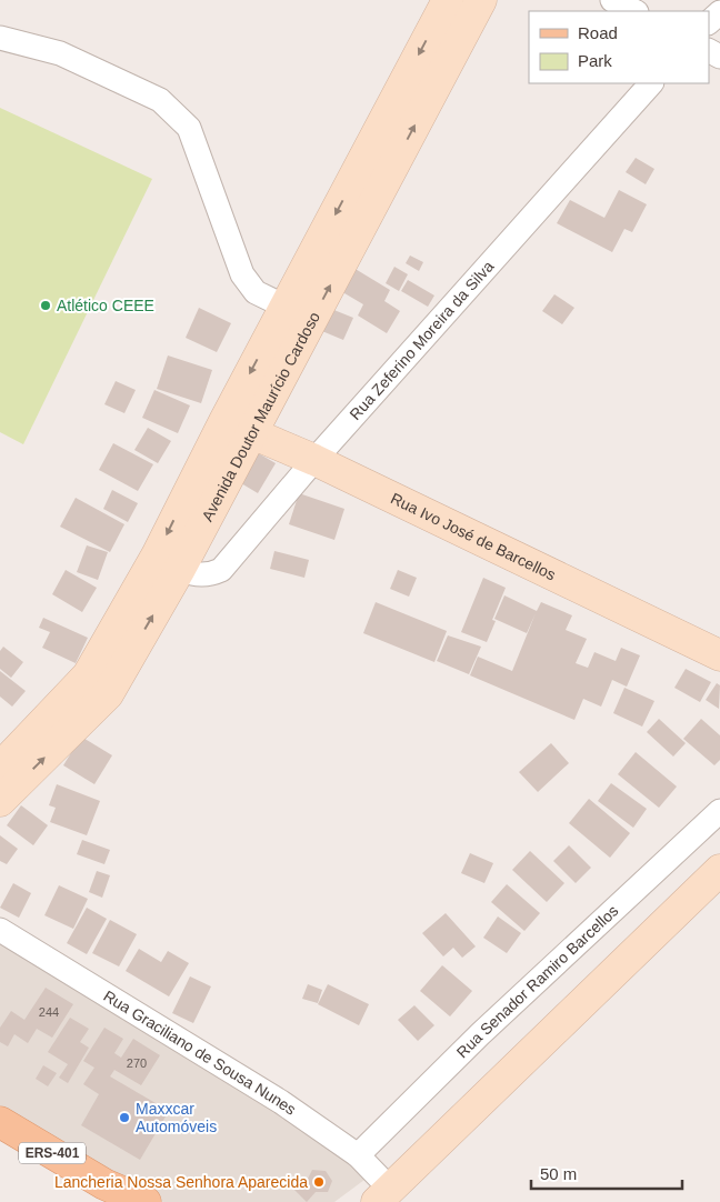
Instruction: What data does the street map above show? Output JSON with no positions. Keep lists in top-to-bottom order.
{
  "streets": {
    "main road": ["ERS-401"],
    "street": [
      "Rua Zeferino Moreira da Silva",
      "Avenida Doutor Maurício Cardoso",
      "Rua Ivo José de Barcellos",
      "Rua Senador Ramiro Barcellos",
      "Rua Graciliano de Sousa Nunes"
    ]
  },
  "crossings": [
    ["Rua Zeferino Moreira da Silva", "Avenida Doutor Maurício Cardoso"],
    ["Rua Zeferino Moreira da Silva", "Rua Ivo José de Barcellos"],
    ["Avenida Doutor Maurício Cardoso", "Rua Ivo José de Barcellos"],
    ["Rua Senador Ramiro Barcellos", "Rua Graciliano de Sousa Nunes"]
  ],
  "places": ["Atlético CEEE", "Maxxcar Automóveis", "Lancheria Nossa Senhora Aparecida"],
  "house_numbers": ["244", "270"],
  "legend": ["Road", "Park"],
  "scale_bar": "50 m"
}
